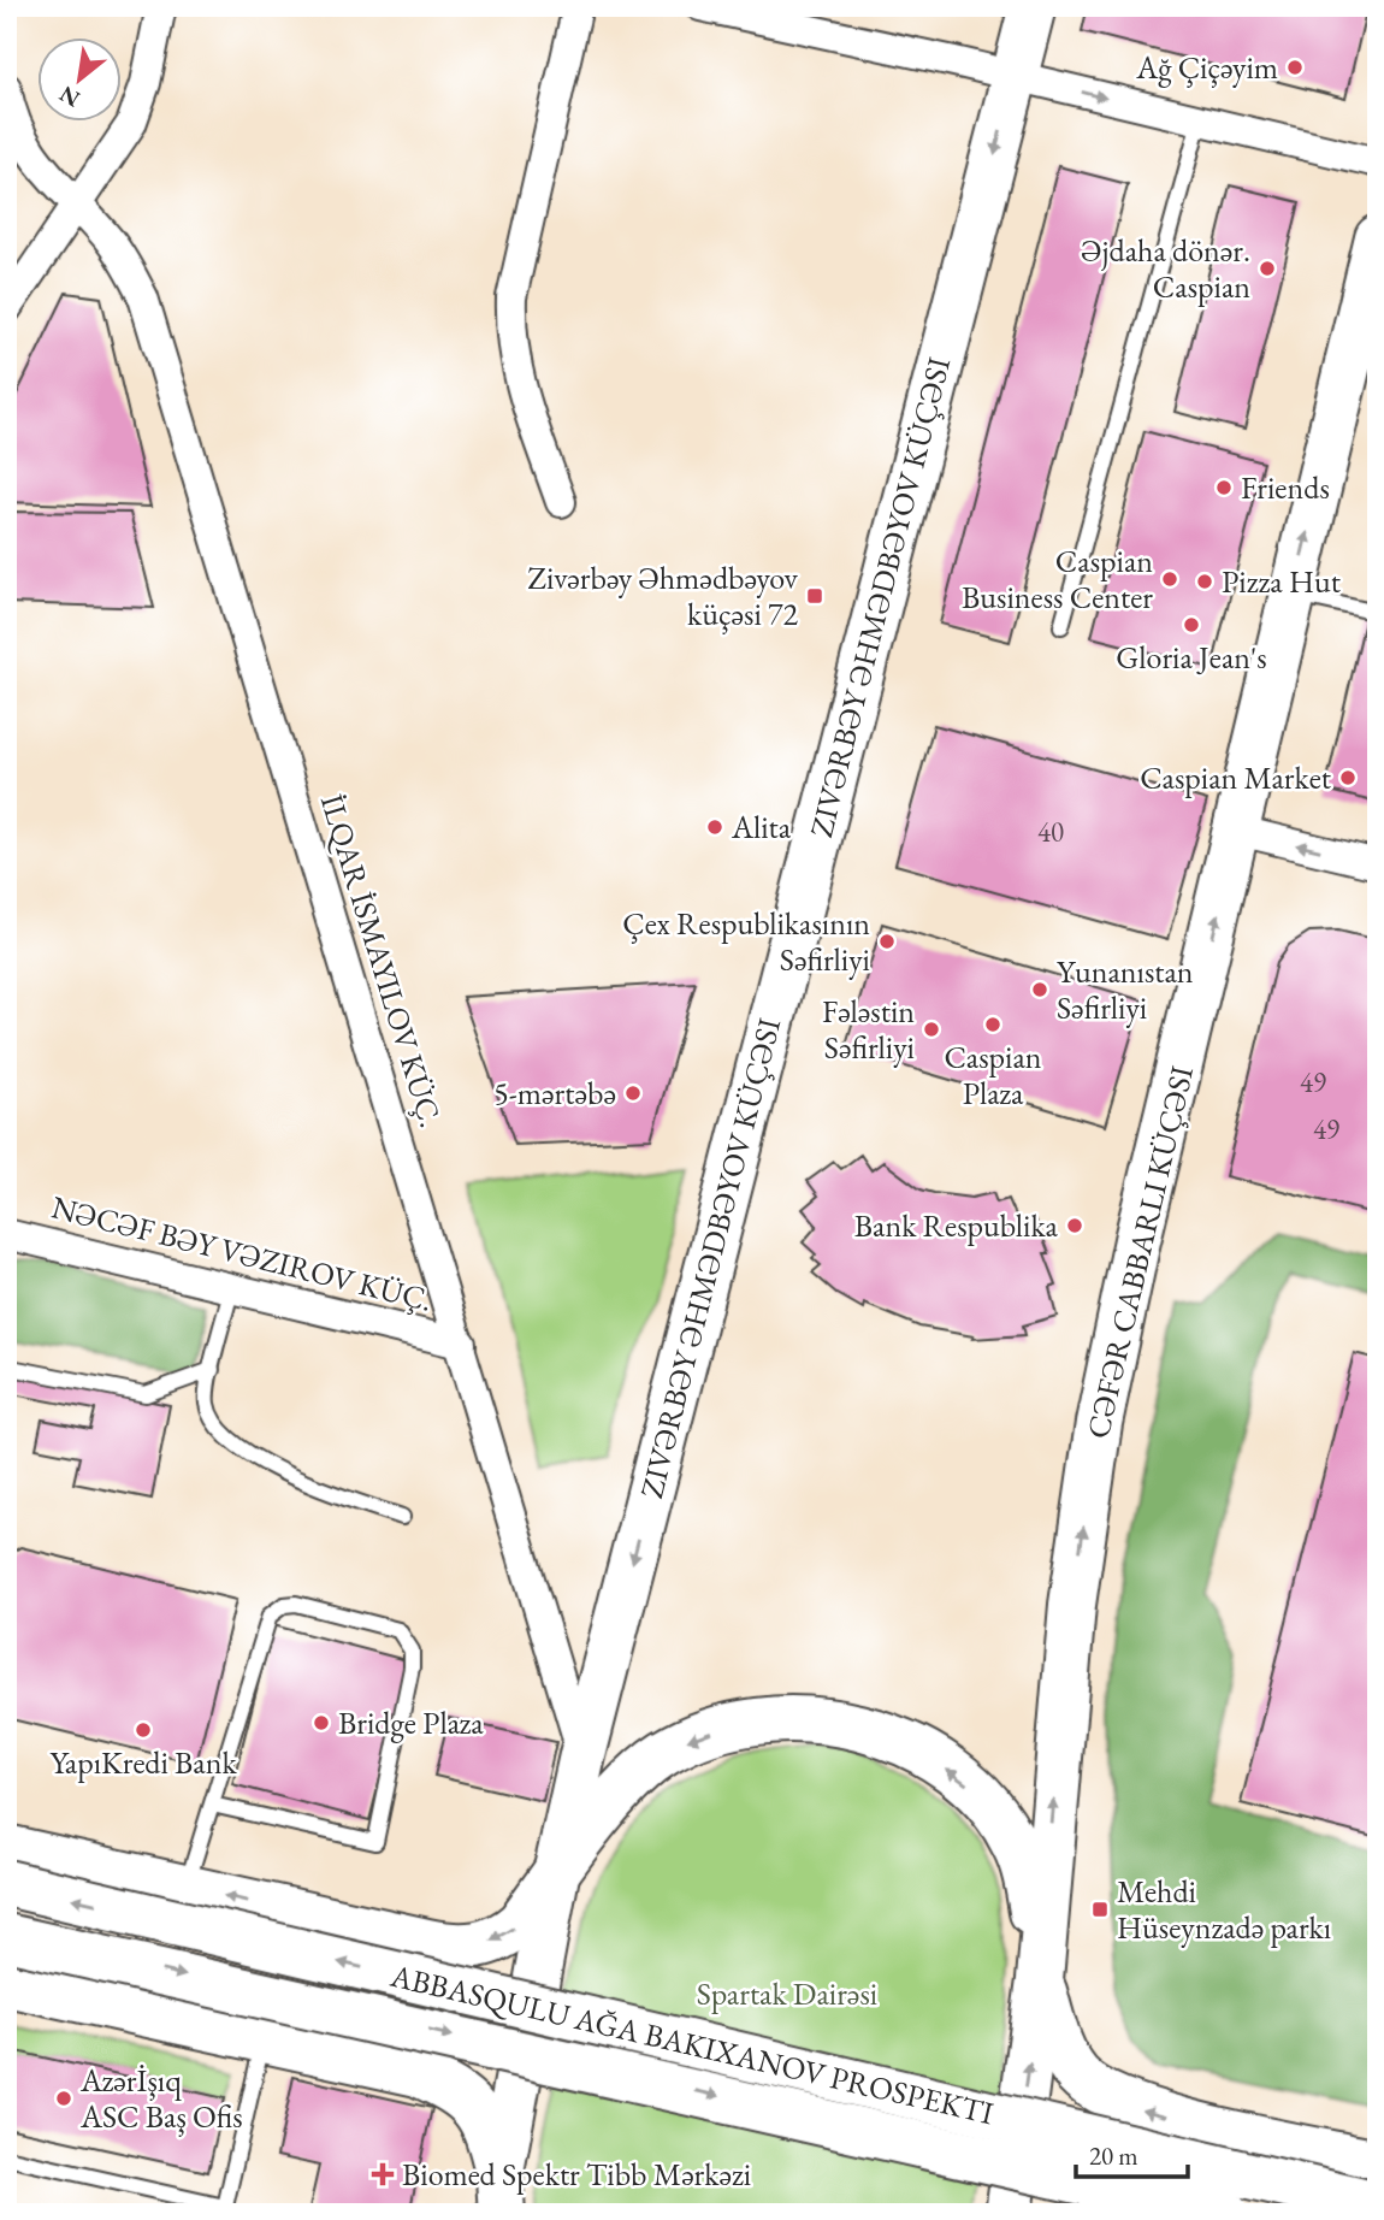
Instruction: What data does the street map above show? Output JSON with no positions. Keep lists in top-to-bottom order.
{
  "streets": {
    "main road": ["ZIVƏRBƏY ƏHMƏDBƏYOV KÜÇƏSI"],
    "street": ["NƏCƏF BƏY VƏZIROV KÜÇ."]
  },
  "parks": ["Spartak Dairəsi"],
  "places": {
    "other": [
      "Ağ Çiçəyim",
      "Əjdaha dönər. Caspian",
      "Friends",
      "Caspian Business Center",
      "Pizza Hut",
      "Gloria Jean's",
      "Caspian Market",
      "Alita",
      "Çex Respublikasının Səfirliyi",
      "Yunanıstan Səfirliyi",
      "Caspian Plaza",
      "Fələstin Səfirliyi",
      "5-mərtəbə",
      "Bank Respublika",
      "Bridge Plaza",
      "YapıKredi Bank",
      "Azərİşıq ASC Baş Ofis"
    ],
    "transit": ["Zivərbəy Əhmədbəyov küçəsi 72", "Mehdi Hüseynzadə parkı"],
    "health": ["Biomed Spektr Tibb Mәrkәzi"]
  },
  "house_numbers": ["40", "49", "49"],
  "scale_bar": "20 m",
  "north": "bottom left"
}
